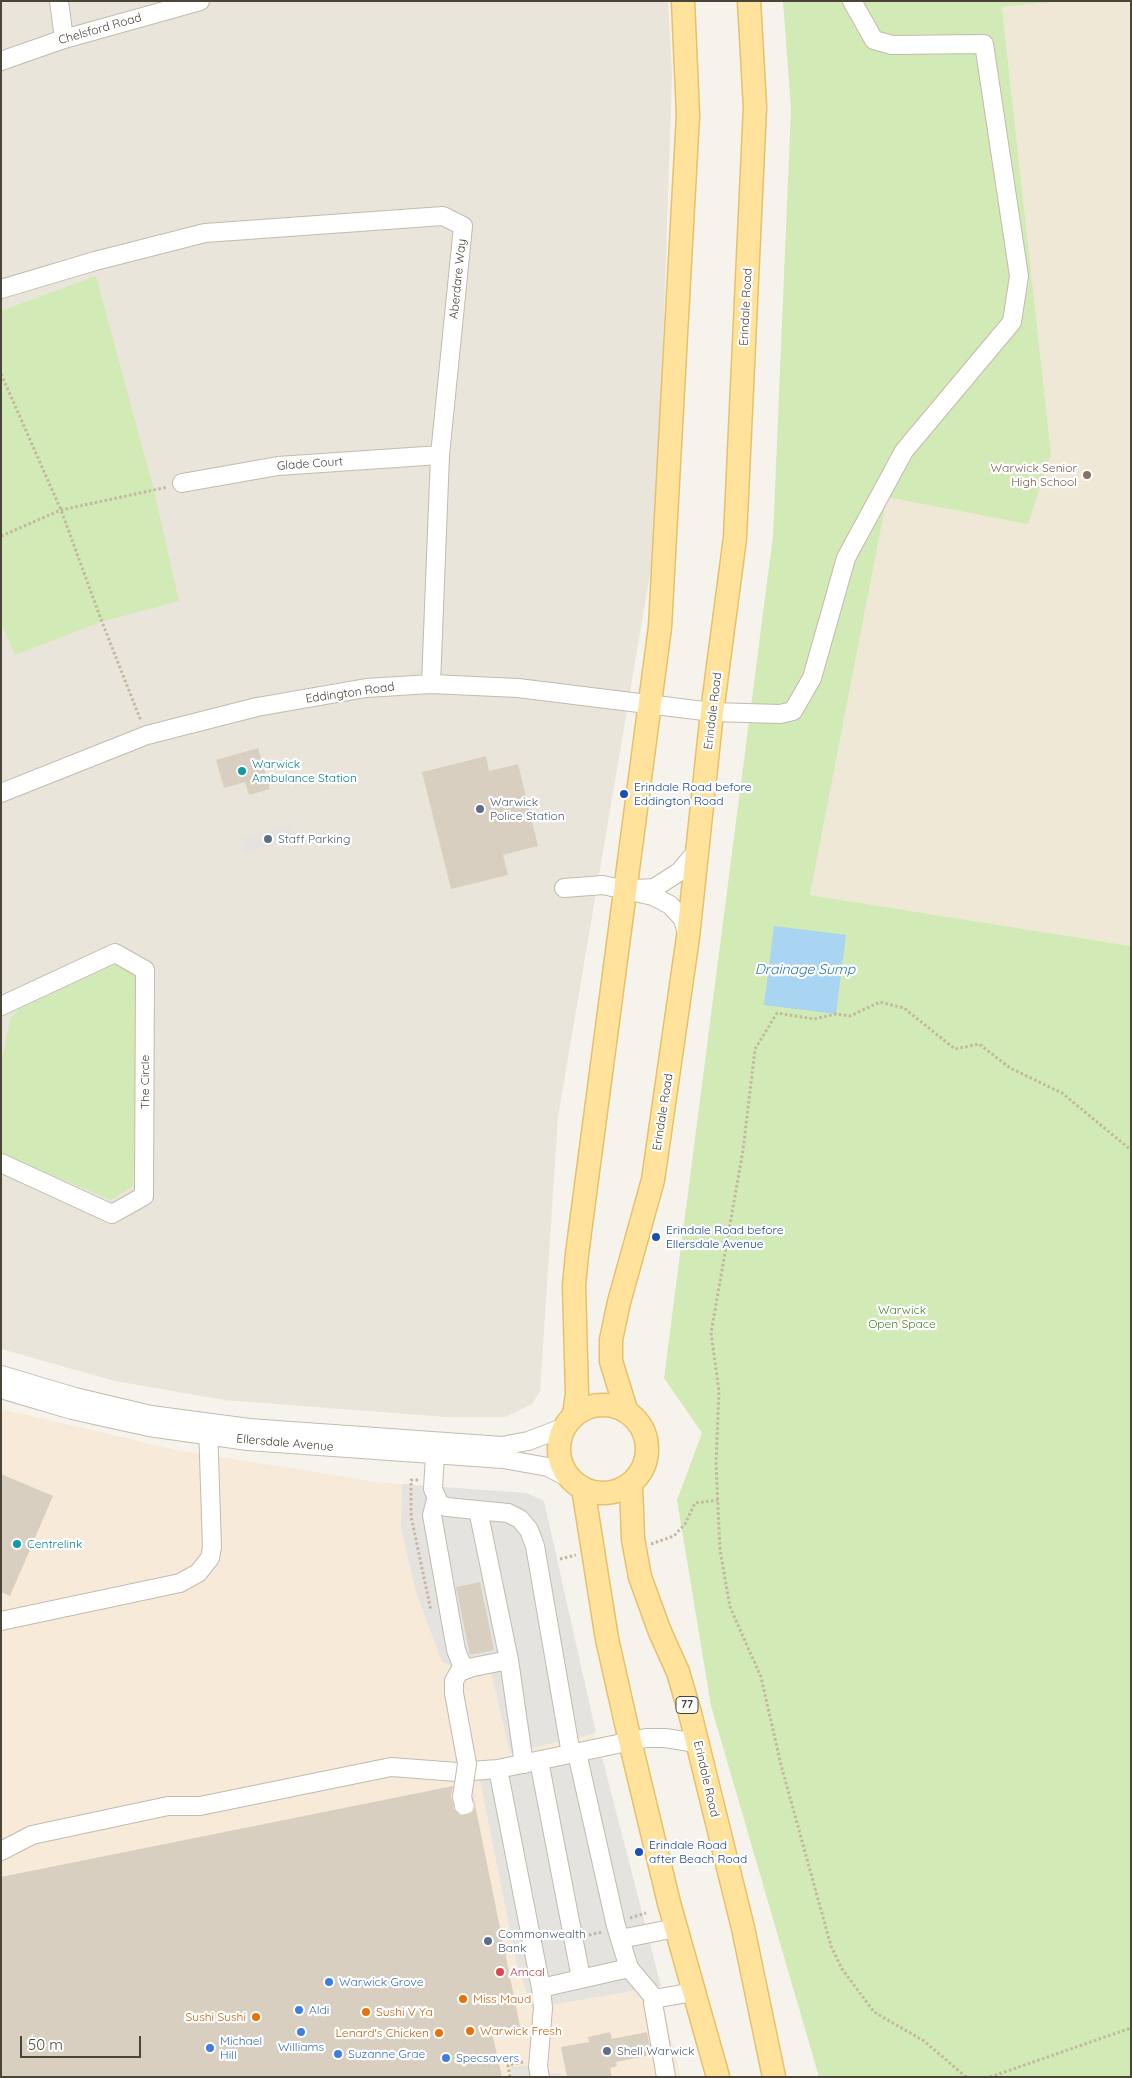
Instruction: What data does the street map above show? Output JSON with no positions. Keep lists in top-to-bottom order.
{
  "streets": {
    "main road": ["Erindale Road", "77"],
    "street": [
      "Chelsford Road",
      "Aberdare Way",
      "Glade Court",
      "Eddington Road",
      "The Circle",
      "Ellersdale Avenue"
    ]
  },
  "crossings": [
    ["Aberdare Way", "Glade Court"],
    ["Aberdare Way", "Eddington Road"],
    ["Erindale Road", "Eddington Road"],
    ["Erindale Road", "Ellersdale Avenue"]
  ],
  "water": ["Drainage Sump"],
  "parks": ["Warwick Open Space"],
  "places": [
    "Warwick Senior High School",
    "Warwick Ambulance Station",
    "Erindale Road before Eddington Road",
    "Warwick Police Station",
    "Staff Parking",
    "Erindale Road before Ellersdale Avenue",
    "Centrelink",
    "Erindale Road after Beach Road",
    "Commonwealth Bank",
    "Amcal",
    "Warwick Grove",
    "Miss Maud",
    "Aldi",
    "Sushi V Ya",
    "Sushi Sushi",
    "Warwick Fresh",
    "Williams",
    "Lenard's Chicken",
    "Michael Hill",
    "Shell Warwick",
    "Suzanne Grae",
    "Specsavers"
  ],
  "scale_bar": "50 m"
}
